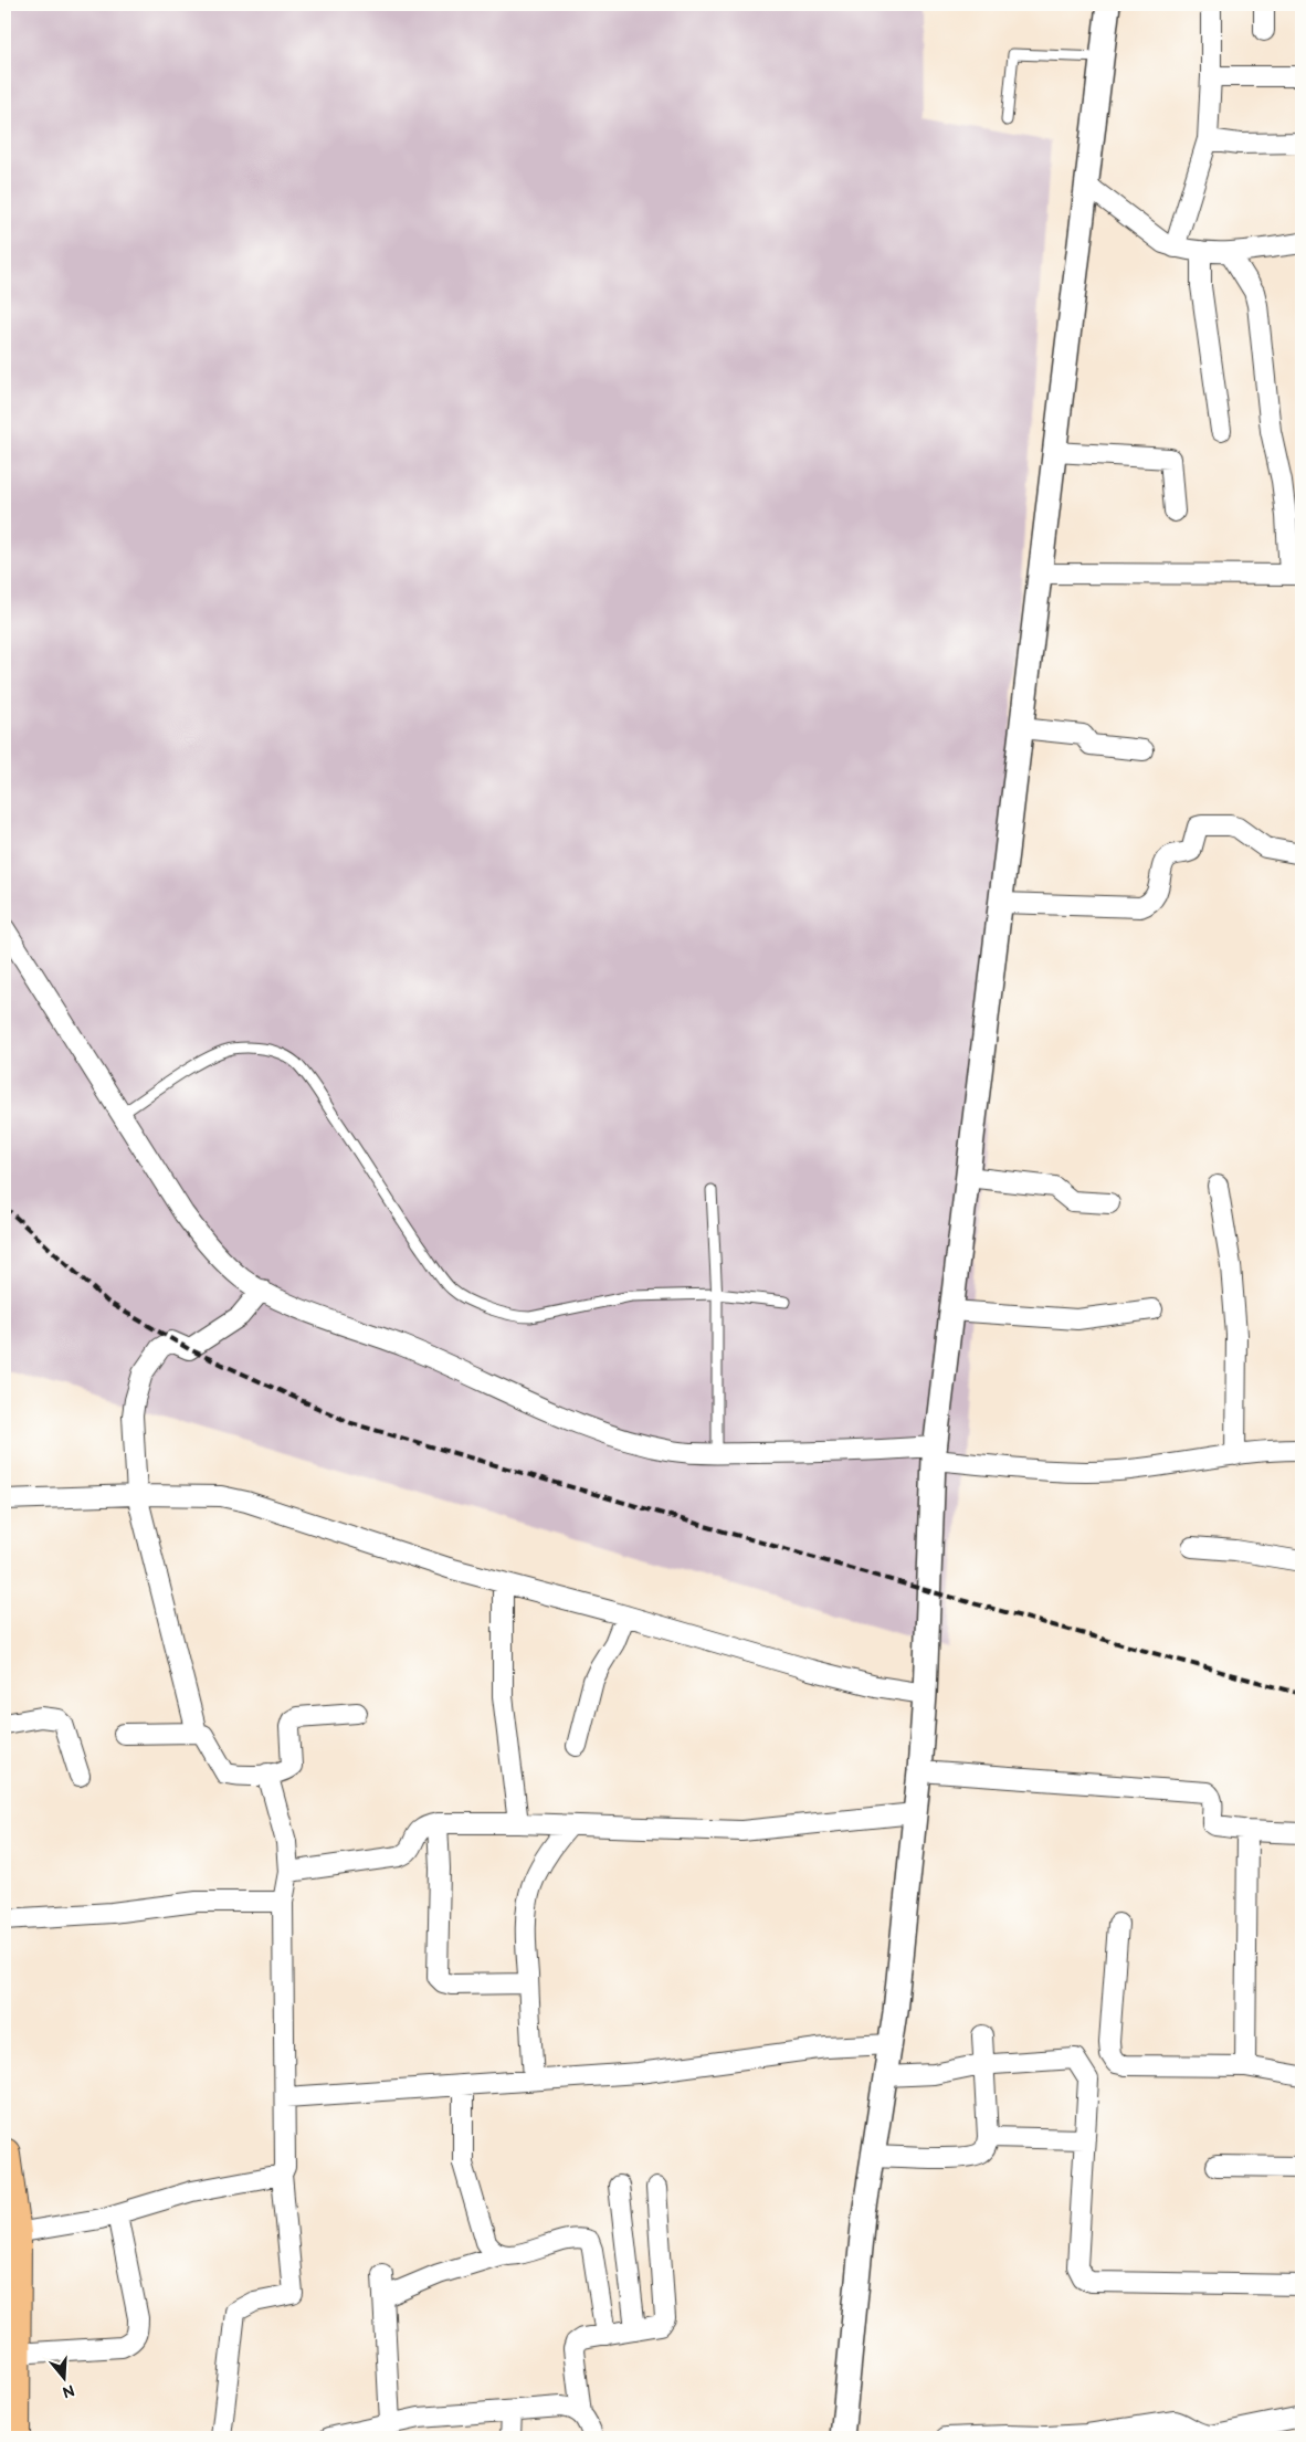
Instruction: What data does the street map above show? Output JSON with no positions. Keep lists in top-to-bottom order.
{
  "north": "bottom"
}
